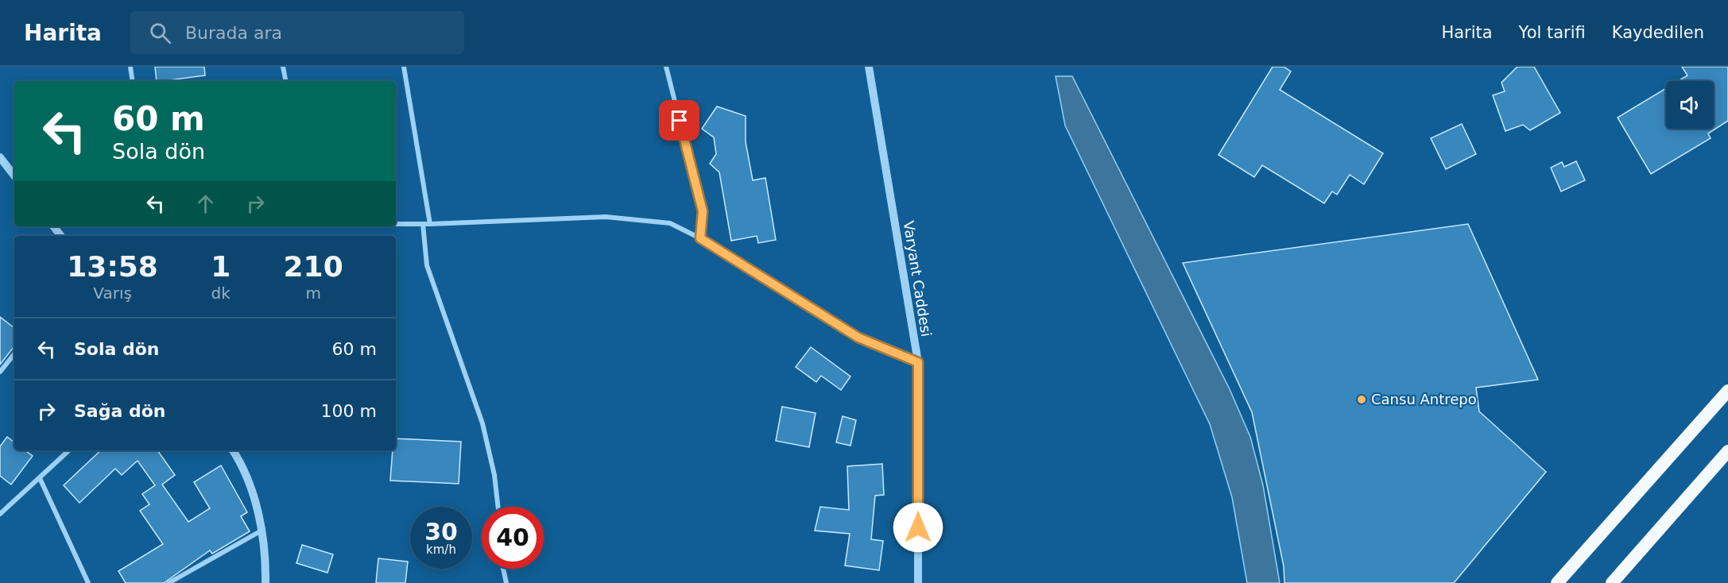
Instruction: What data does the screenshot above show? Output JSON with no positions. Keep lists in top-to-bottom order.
{
  "streets": {
    "street": ["Varyant Caddesi"]
  },
  "places": ["Cansu Antrepo"],
  "page": {
    "header": "Harita",
    "search": "Burada ara",
    "nav": ["Harita", "Yol tarifi", "Kaydedilen"],
    "turn": ["60 m", "Sola dön"],
    "eta": [
      "13:58",
      "Varış",
      "1",
      "dk",
      "210",
      "m"
    ],
    "list": [
      {
        "name": "Sola dön",
        "value": "60 m"
      },
      {
        "name": "Sağa dön",
        "value": "100 m"
      }
    ],
    "speed": "30 km/h",
    "limit": "40"
  }
}
